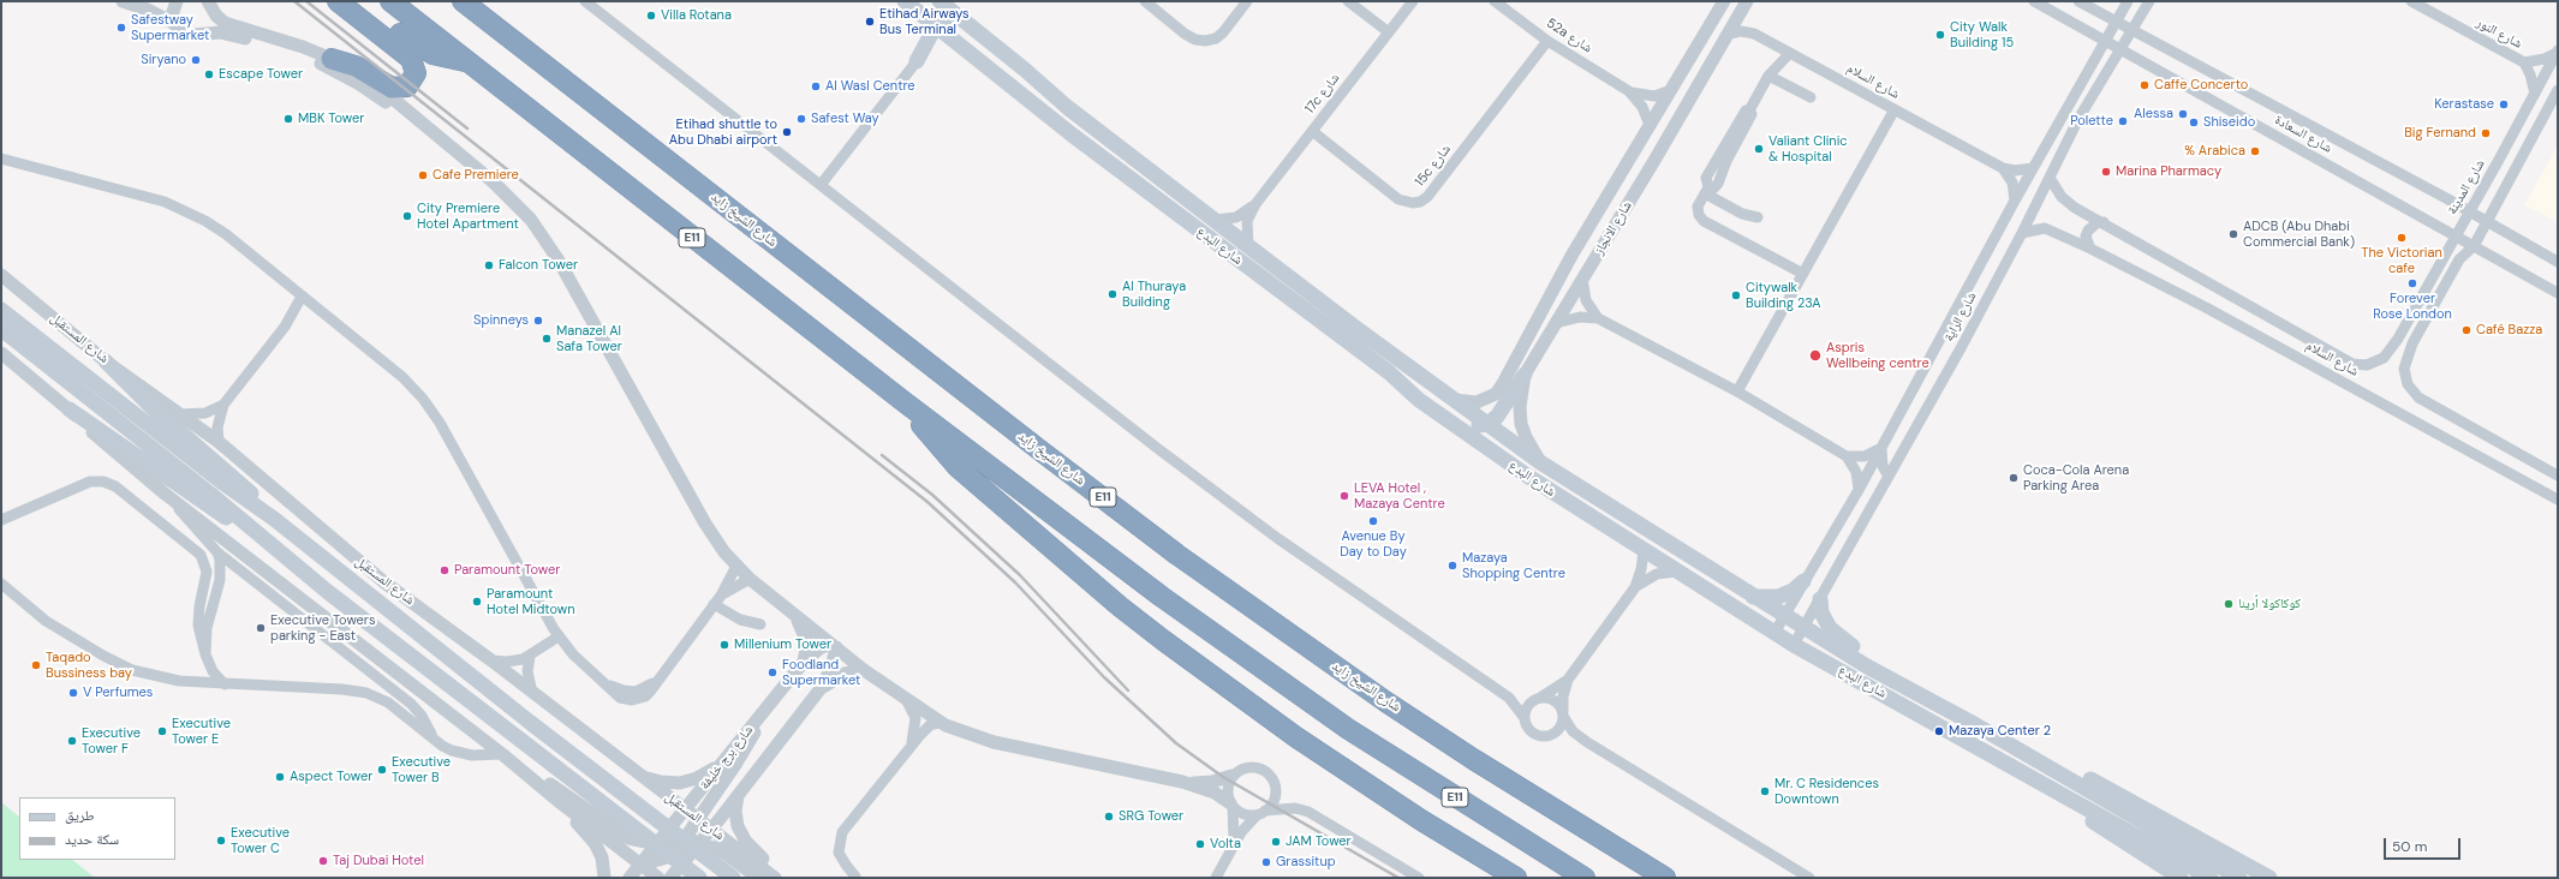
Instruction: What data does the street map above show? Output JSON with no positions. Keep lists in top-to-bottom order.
{
  "streets": {
    "highway": ["شارع الشيخ زايد", "E11"],
    "main road": ["شارع البدع", "شارع المستقبل"],
    "street": [
      "شارع النور",
      "52a شارع",
      "شارع السلام",
      "17c شارع",
      "شارع السعادة",
      "15c شارع",
      "شارع المدينة",
      "شارع الانجاز",
      "شارع الراية",
      "شارع برج خليفة"
    ]
  },
  "crossings": [
    ["شارع النور", "شارع المدينة"],
    ["52a شارع", "15c شارع"],
    ["52a شارع", "شارع الانجاز"],
    ["شارع السلام", "شارع المدينة"],
    ["شارع السلام", "شارع الانجاز"],
    ["شارع السلام", "شارع الراية"],
    ["17c شارع", "15c شارع"],
    ["17c شارع", "شارع البدع"],
    ["شارع السعادة", "شارع المدينة"],
    ["شارع السعادة", "شارع الراية"],
    ["شارع الانجاز", "شارع البدع"],
    ["شارع البدع", "شارع الراية"],
    ["شارع المستقبل", "شارع برج خليفة"]
  ],
  "places": [
    "Villa Rotana",
    "Etihad Airways Bus Terminal",
    "Safestway Supermarket",
    "City Walk Building 15",
    "Siryano",
    "Escape Tower",
    "Caffe Concerto",
    "Al Wasl Centre",
    "Kerastase",
    "Alessa",
    "MBK Tower",
    "Safest Way",
    "Polette",
    "Shiseido",
    "Etihad shuttle to Abu Dhabi airport",
    "Big Fernand",
    "Valiant Clinic & Hospital",
    "% Arabica",
    "Marina Pharmacy",
    "Cafe Premiere",
    "City Premiere Hotel Apartment",
    "ADCB (Abu Dhabi Commercial Bank)",
    "The Victorian cafe",
    "Falcon Tower",
    "Forever Rose London",
    "Al Thuraya Building",
    "Citywalk Building 23A",
    "Spinneys",
    "Café Bazza",
    "Manazel Al Safa Tower",
    "Aspris Wellbeing centre",
    "Coca-Cola Arena Parking Area",
    "LEVA Hotel , Mazaya Centre",
    "Avenue By Day to Day",
    "Mazaya Shopping Centre",
    "Paramount Tower",
    "Paramount Hotel Midtown",
    "كوكاكولا أرينا",
    "Executive Towers parking - East",
    "Millenium Tower",
    "Taqado Bussiness bay",
    "Foodland Supermarket",
    "V Perfumes",
    "Executive Tower E",
    "Mazaya Center 2",
    "Executive Tower F",
    "Executive Tower B",
    "Aspect Tower",
    "Mr. C Residences Downtown",
    "SRG Tower",
    "Executive Tower C",
    "JAM Tower",
    "Volta",
    "Taj Dubai Hotel",
    "Grassitup"
  ],
  "legend": ["طريق", "سكة حديد"],
  "scale_bar": "50 m"
}
